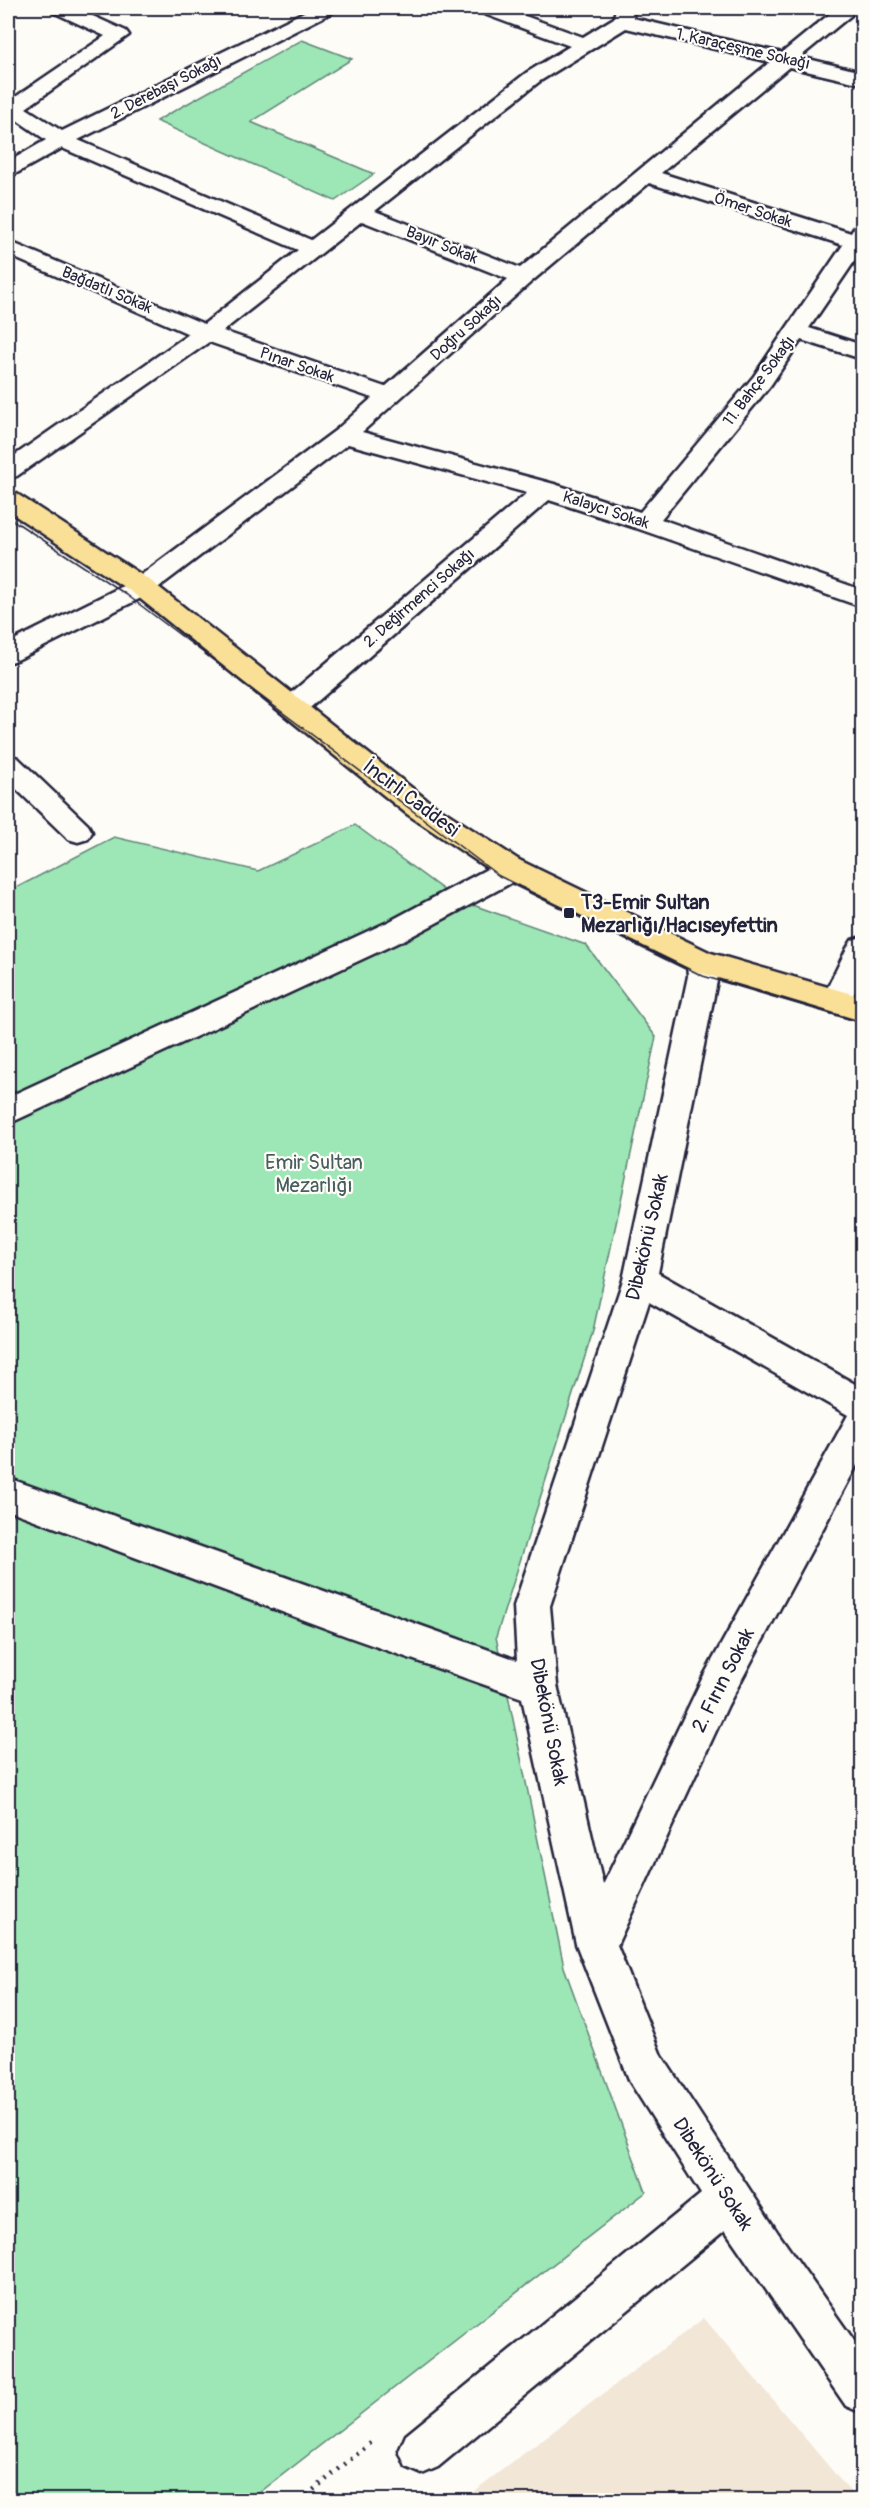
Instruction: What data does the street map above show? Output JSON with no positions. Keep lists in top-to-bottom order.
{
  "streets": {
    "main road": ["İncirli Caddesi"],
    "street": [
      "1. Karaçeşme Sokağı",
      "2. Derebaşı Sokağı",
      "Ömer Sokak",
      "Bayır Sokak",
      "Bağdatlı Sokak",
      "Doğru Sokağı",
      "Pınar Sokak",
      "11. Bahçe Sokağı",
      "Kalaycı Sokak",
      "2. Değirmenci Sokağı",
      "Dibekönü Sokak",
      "2. Fırın Sokak"
    ]
  },
  "crossings": [
    ["1. Karaçeşme Sokağı", "Doğru Sokağı"],
    ["Ömer Sokak", "Doğru Sokağı"],
    ["Ömer Sokak", "11. Bahçe Sokağı"],
    ["Bayır Sokak", "Doğru Sokağı"],
    ["Bağdatlı Sokak", "Pınar Sokak"],
    ["Doğru Sokağı", "Pınar Sokak"],
    ["Doğru Sokağı", "Kalaycı Sokak"],
    ["Doğru Sokağı", "İncirli Caddesi"],
    ["11. Bahçe Sokağı", "Kalaycı Sokak"],
    ["Kalaycı Sokak", "2. Değirmenci Sokağı"],
    ["2. Değirmenci Sokağı", "İncirli Caddesi"],
    ["İncirli Caddesi", "Dibekönü Sokak"],
    ["Dibekönü Sokak", "2. Fırın Sokak"]
  ],
  "parks": ["Emir Sultan Mezarlığı"],
  "places": {
    "transit": ["T3-Emir Sultan Mezarlığı/Hacıseyfettin"]
  }
}
